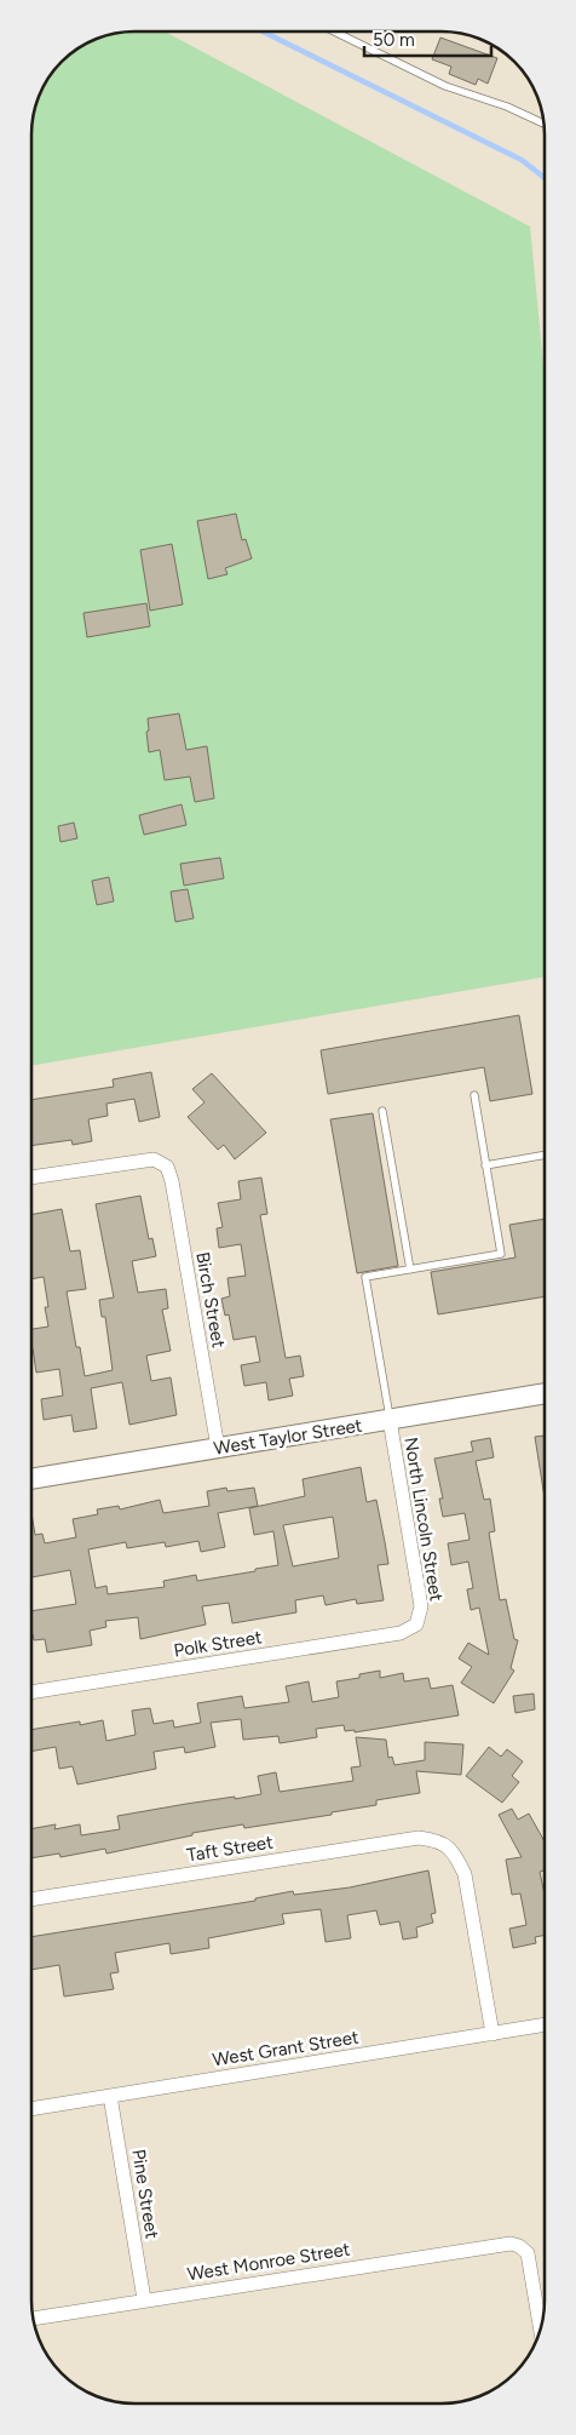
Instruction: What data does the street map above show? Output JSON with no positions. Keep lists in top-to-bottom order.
{
  "streets": {
    "street": [
      "Birch Street",
      "West Taylor Street",
      "North Lincoln Street",
      "Polk Street",
      "Taft Street",
      "West Grant Street",
      "Pine Street",
      "West Monroe Street"
    ]
  },
  "crossings": [
    ["Birch Street", "West Taylor Street"],
    ["West Taylor Street", "North Lincoln Street"],
    ["North Lincoln Street", "Polk Street"],
    ["Taft Street", "West Grant Street"],
    ["West Grant Street", "Pine Street"],
    ["Pine Street", "West Monroe Street"]
  ],
  "scale_bar": "50 m"
}
